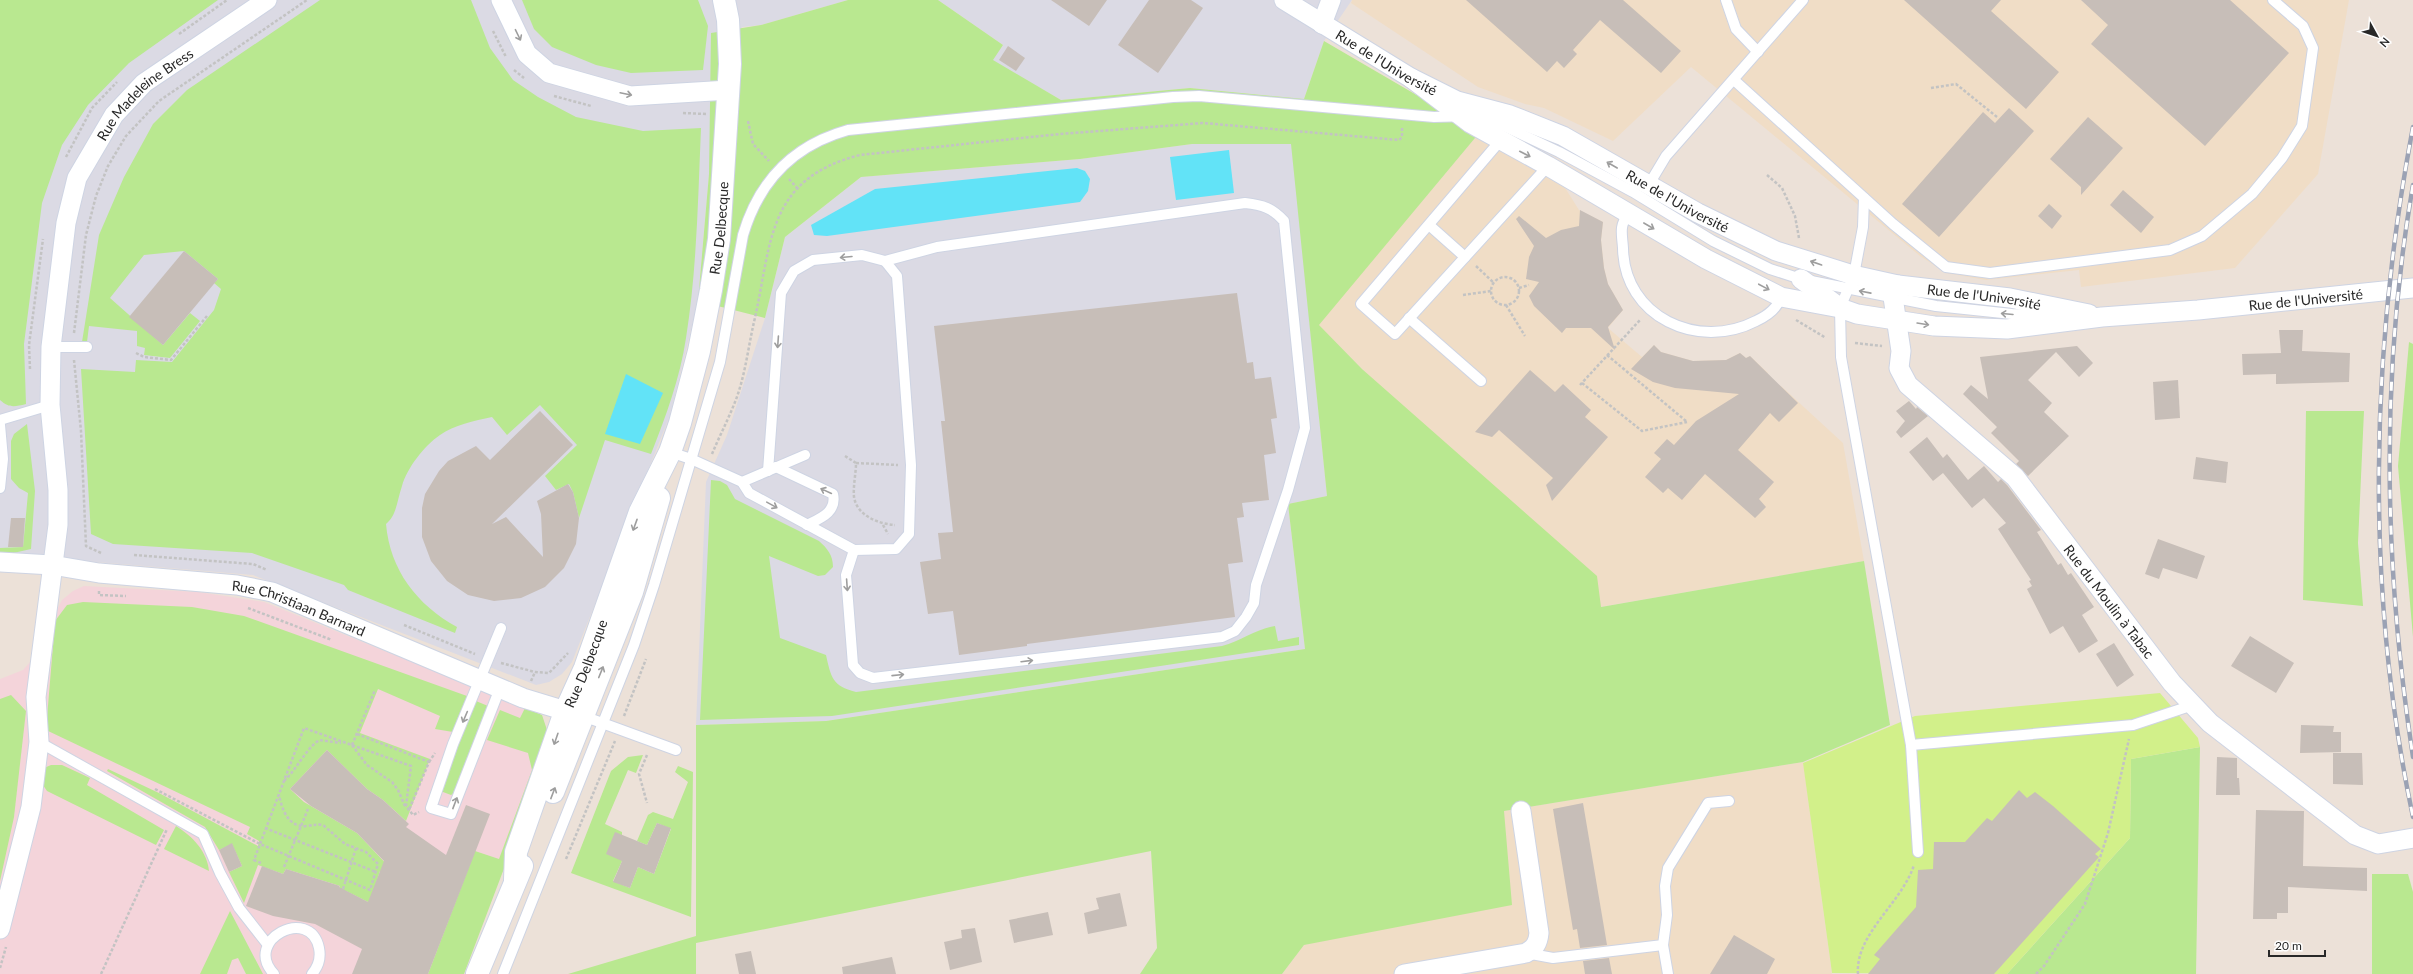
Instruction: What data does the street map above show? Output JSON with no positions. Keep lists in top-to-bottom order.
{
  "streets": {
    "street": [
      "Rue de l'Université",
      "Rue Madeleine Bress",
      "Rue Delbecque",
      "Rue du Moulin à Tabac",
      "Rue Christiaan Barnard"
    ]
  },
  "crossings": [
    ["Rue de l'Université", "Rue du Moulin à Tabac"],
    ["Rue Madeleine Bress", "Rue Christiaan Barnard"],
    ["Rue Delbecque", "Rue Christiaan Barnard"]
  ],
  "scale_bar": "20 m",
  "north": "bottom right"
}
